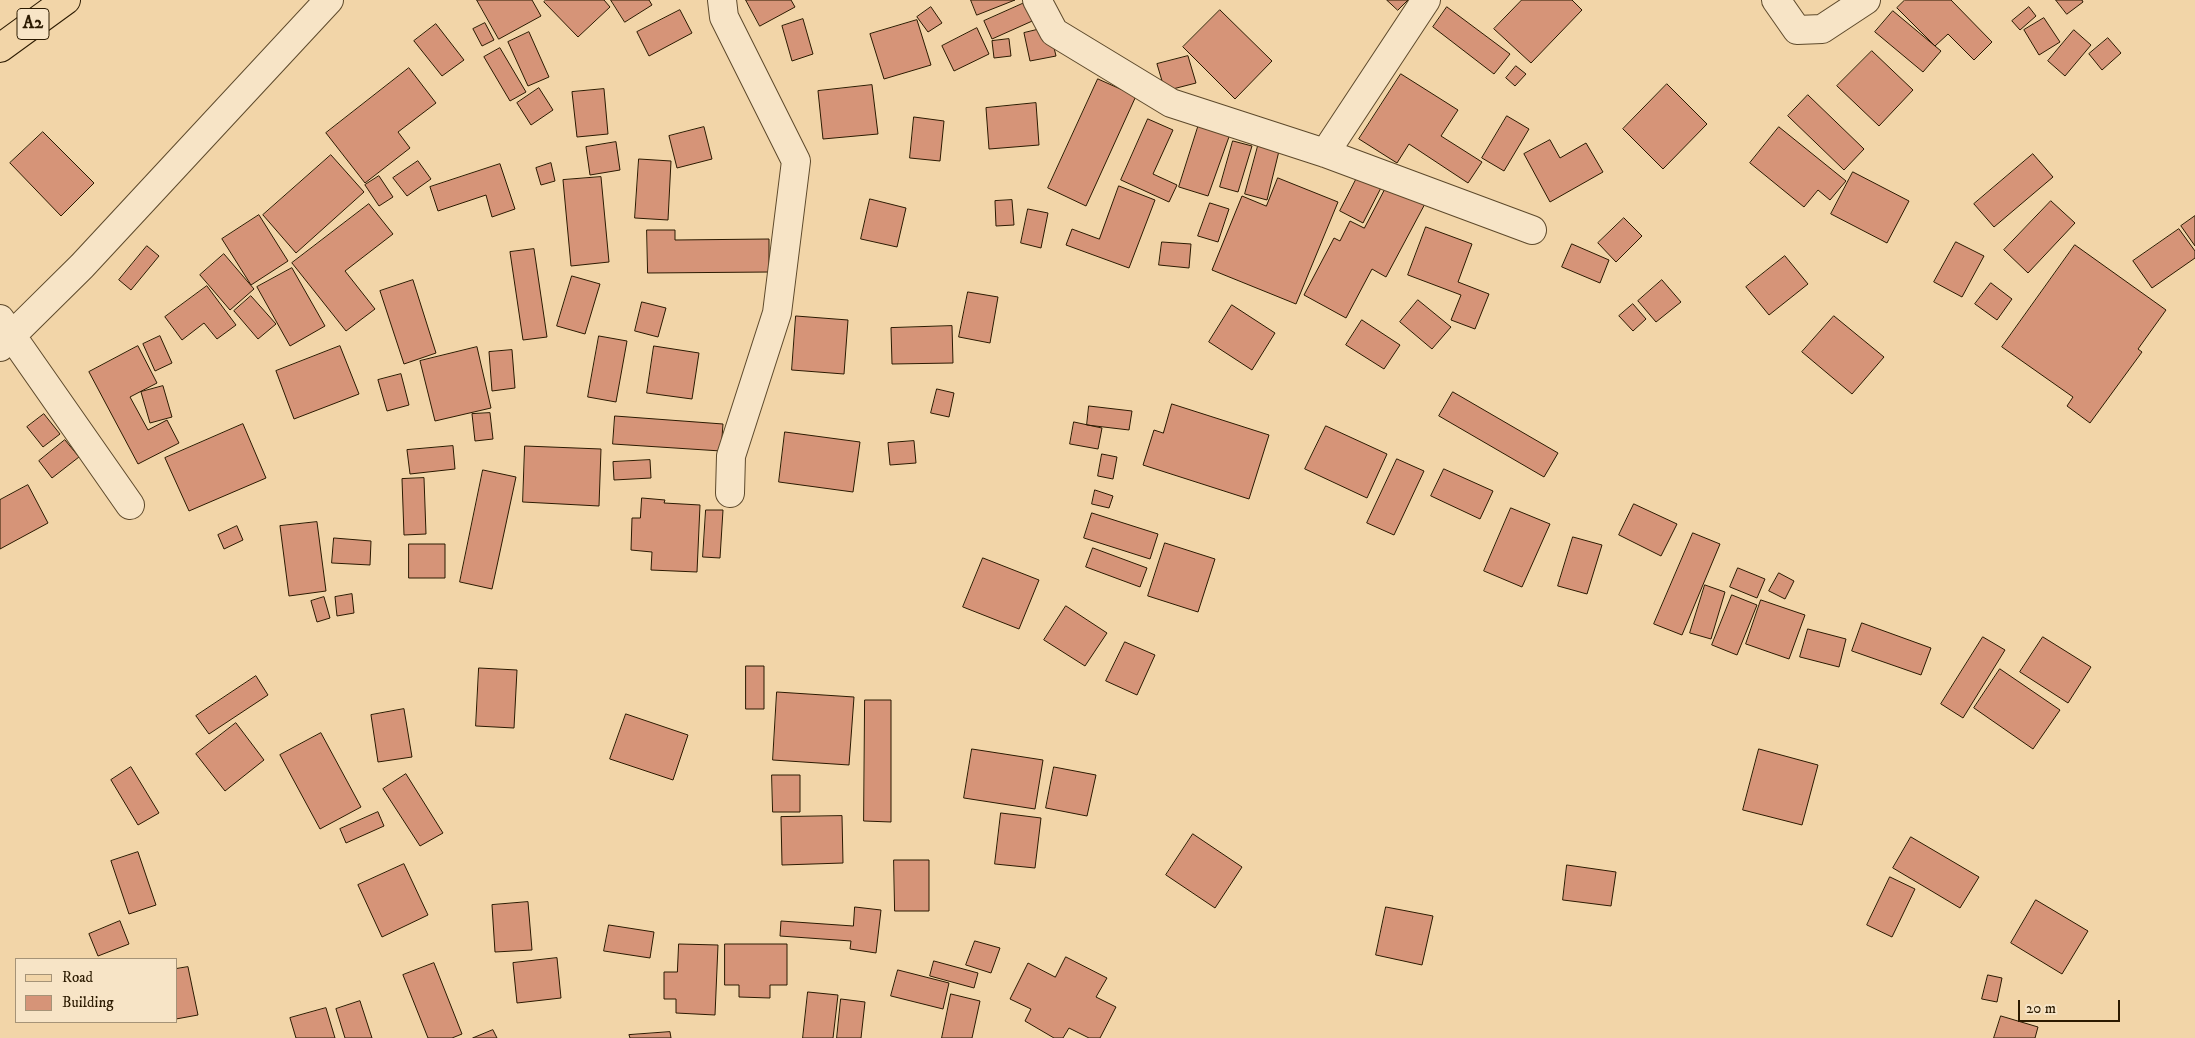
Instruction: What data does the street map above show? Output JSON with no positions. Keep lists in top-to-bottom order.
{
  "streets": {
    "main road": ["A2"]
  },
  "legend": ["Road", "Building"],
  "scale_bar": "20 m"
}
